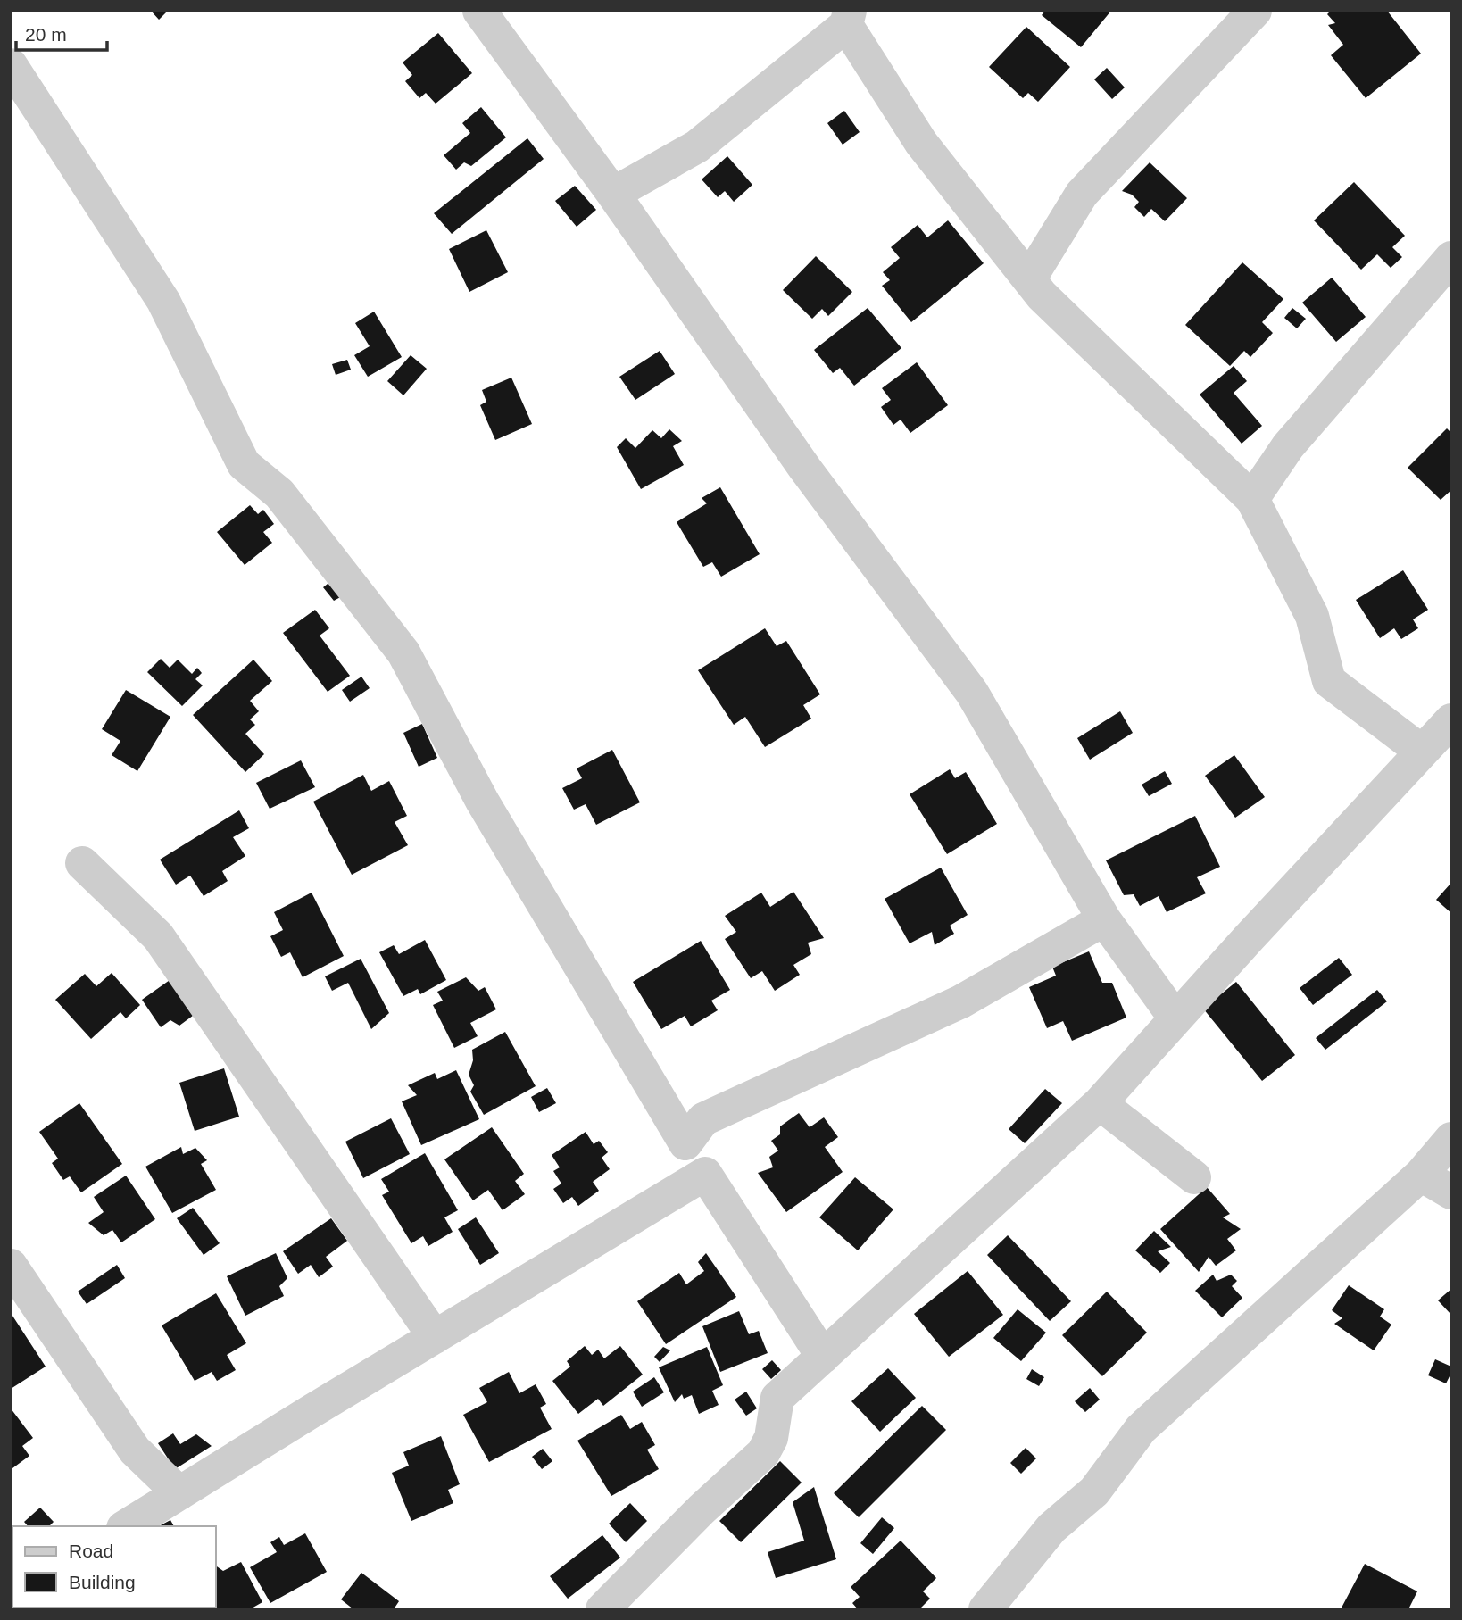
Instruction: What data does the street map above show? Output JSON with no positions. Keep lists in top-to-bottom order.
{
  "legend": ["Road", "Building"],
  "scale_bar": "20 m"
}
